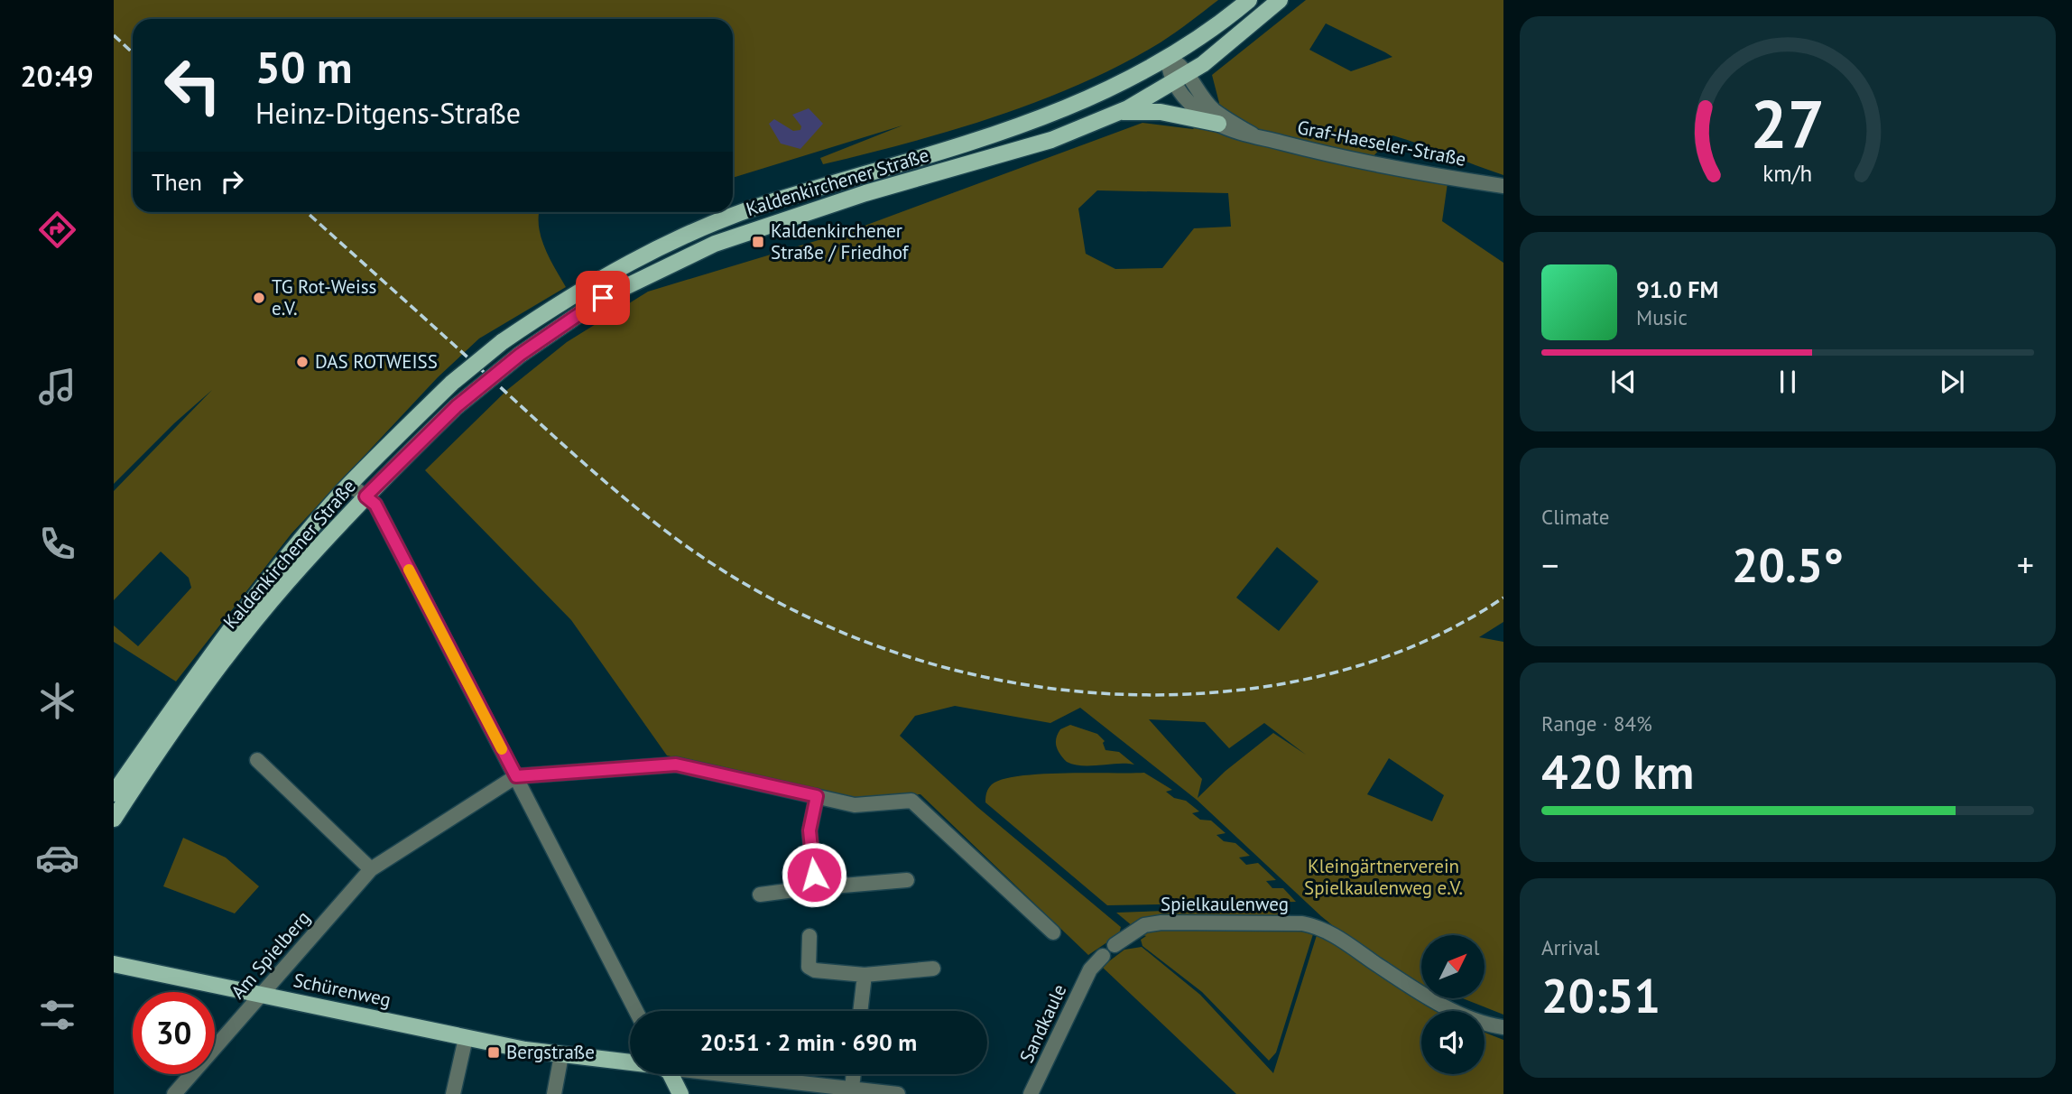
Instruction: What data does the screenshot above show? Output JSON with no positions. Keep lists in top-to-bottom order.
{
  "streets": {
    "main road": ["Kaldenkirchener Straße", "Schürenweg"],
    "street": [
      "Graf-Haeseler-Straße",
      "Spielkaulenweg",
      "Am Spielberg",
      "Sandkaule"
    ]
  },
  "crossings": [
    ["Graf-Haeseler-Straße", "Kaldenkirchener Straße"],
    ["Am Spielberg", "Schürenweg"]
  ],
  "parks": ["Kleingärtnerverein Spielkaulenweg e.V."],
  "places": {
    "transit": ["Kaldenkirchener Straße / Friedhof", "Bergstraße"],
    "other": ["TG Rot-Weiss e.V.", "DAS ROTWEISS"]
  },
  "north": "top right",
  "page": {
    "tabs": "20:49",
    "turn": ["50 m", "Heinz-Ditgens-Straße"],
    "then": "Then",
    "song": ["91.0 FM", "Music"],
    "tile": [
      "Climate",
      ["Range · 84%", "420 km"],
      ["Arrival", "20:51"]
    ],
    "heat": ["−", "20.5°", "+"],
    "limit": "30",
    "trip": "20:51 · 2 min · 690 m",
    "gauge": ["27", "km/h"]
  }
}
